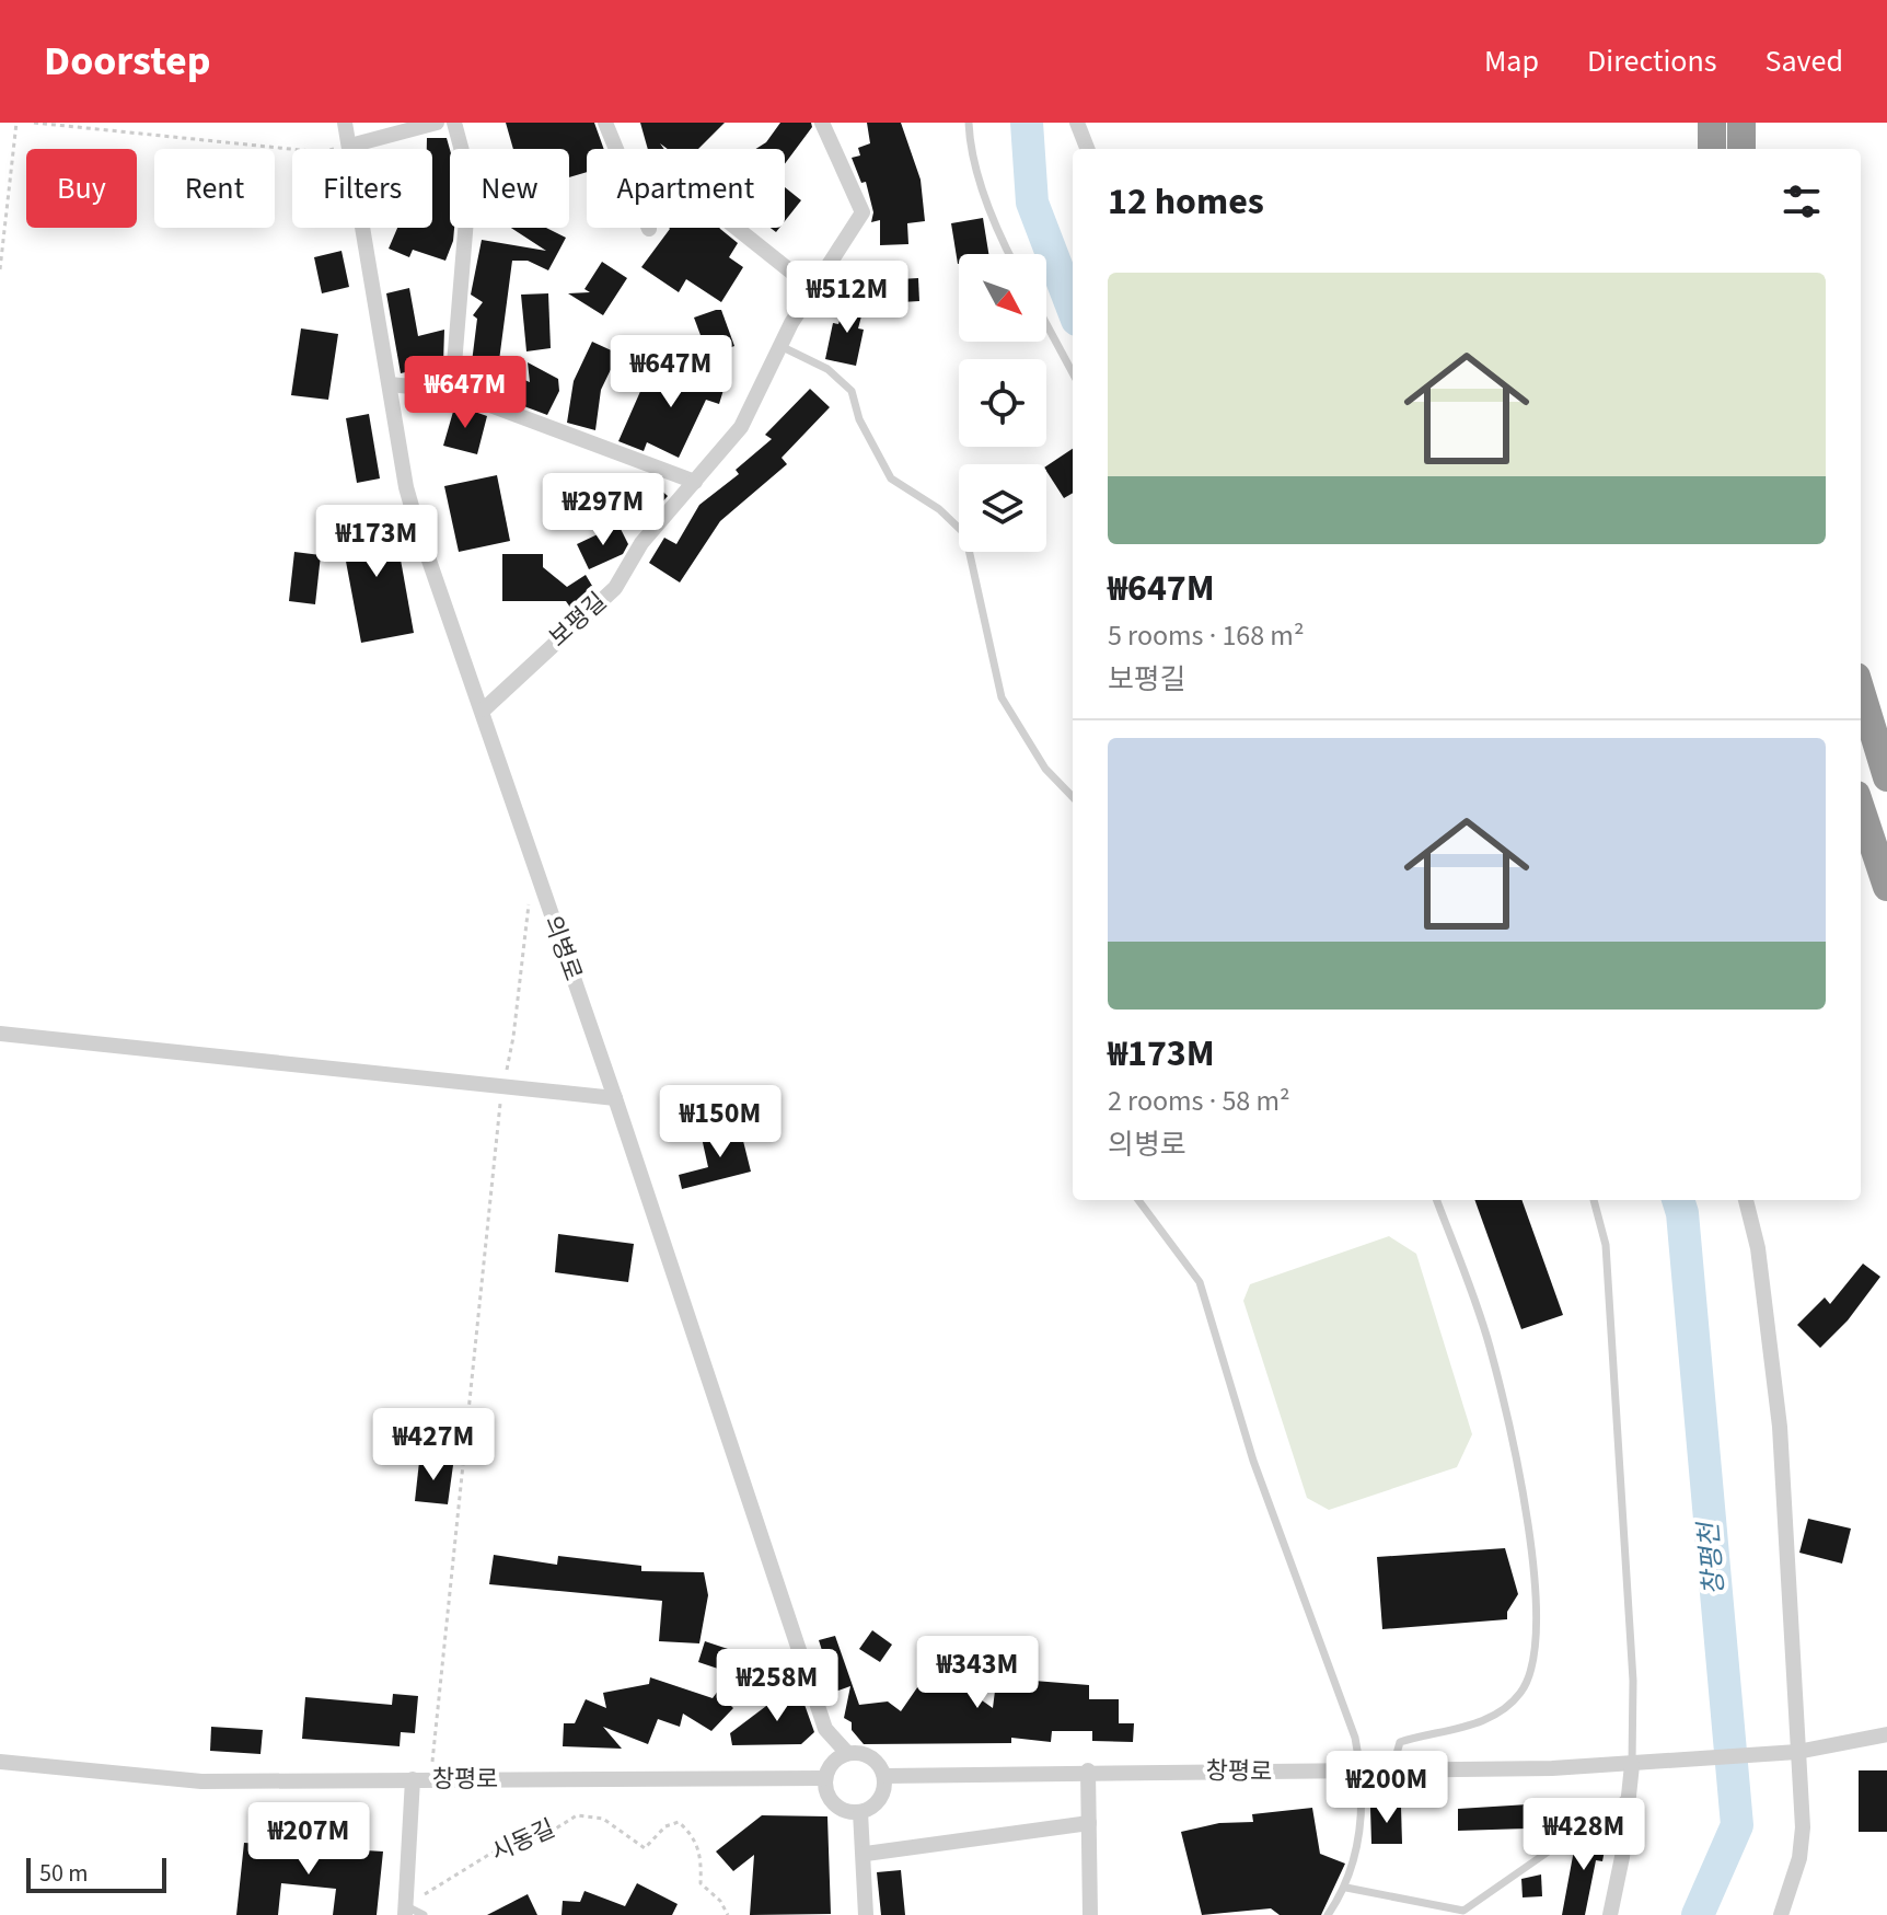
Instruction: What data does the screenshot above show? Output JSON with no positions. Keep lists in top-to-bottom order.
{
  "streets": {
    "street": ["보평길", "의병로", "창평로"],
    "path": ["시동길"]
  },
  "crossings": [
    ["보평길", "의병로"],
    ["의병로", "창평로"]
  ],
  "water": ["창평천"],
  "scale_bar": "50 m",
  "north": "bottom right",
  "page": {
    "header": "Doorstep",
    "nav": ["Map", "Directions", "Saved"],
    "chip": [
      "Buy",
      "Rent",
      "Filters",
      "New",
      "Apartment"
    ],
    "heading": "12 homes",
    "list": [
      {
        "name": "₩647M",
        "note": "5 rooms · 168 m² · 보평길"
      },
      {
        "name": "₩173M",
        "note": "2 rooms · 58 m² · 의병로"
      }
    ],
    "price": [
      "₩512M",
      "₩647M",
      "₩647M",
      "₩297M",
      "₩173M",
      "₩150M",
      "₩427M",
      "₩343M",
      "₩258M",
      "₩200M",
      "₩428M",
      "₩207M"
    ],
    "scale": "50 m"
  }
}
